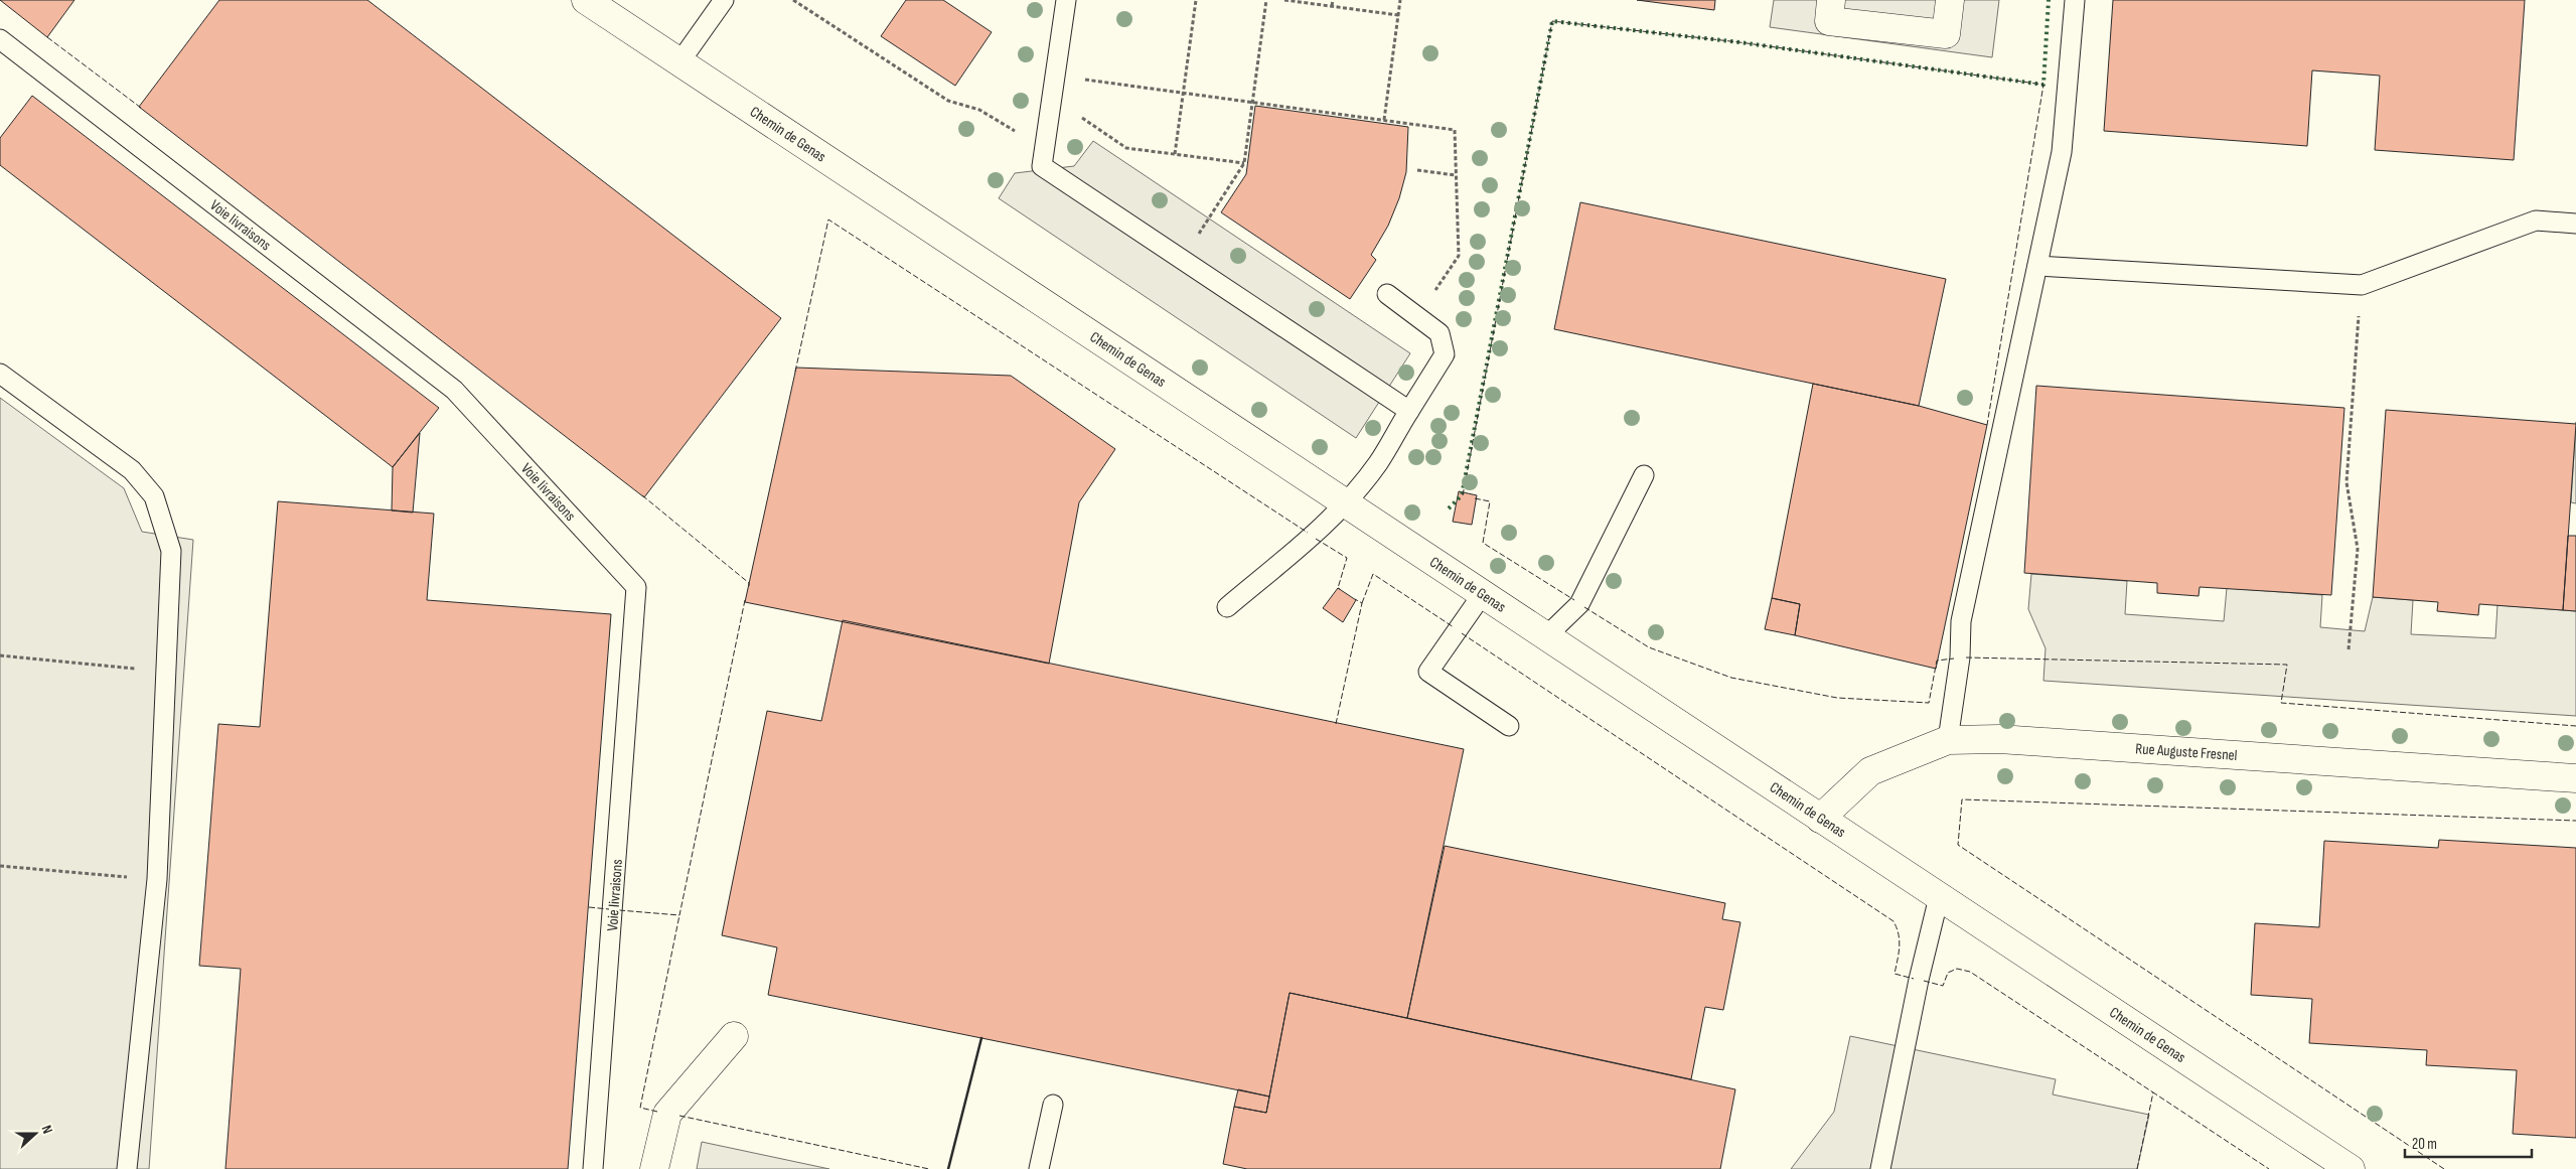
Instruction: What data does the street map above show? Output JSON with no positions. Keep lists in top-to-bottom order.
{
  "streets": {
    "street": ["Chemin de Genas", "Rue Auguste Fresnel"],
    "lane": ["Voie livraisons"]
  },
  "crossings": [
    ["Chemin de Genas", "Rue Auguste Fresnel"]
  ],
  "scale_bar": "20 m",
  "north": "right"
}
